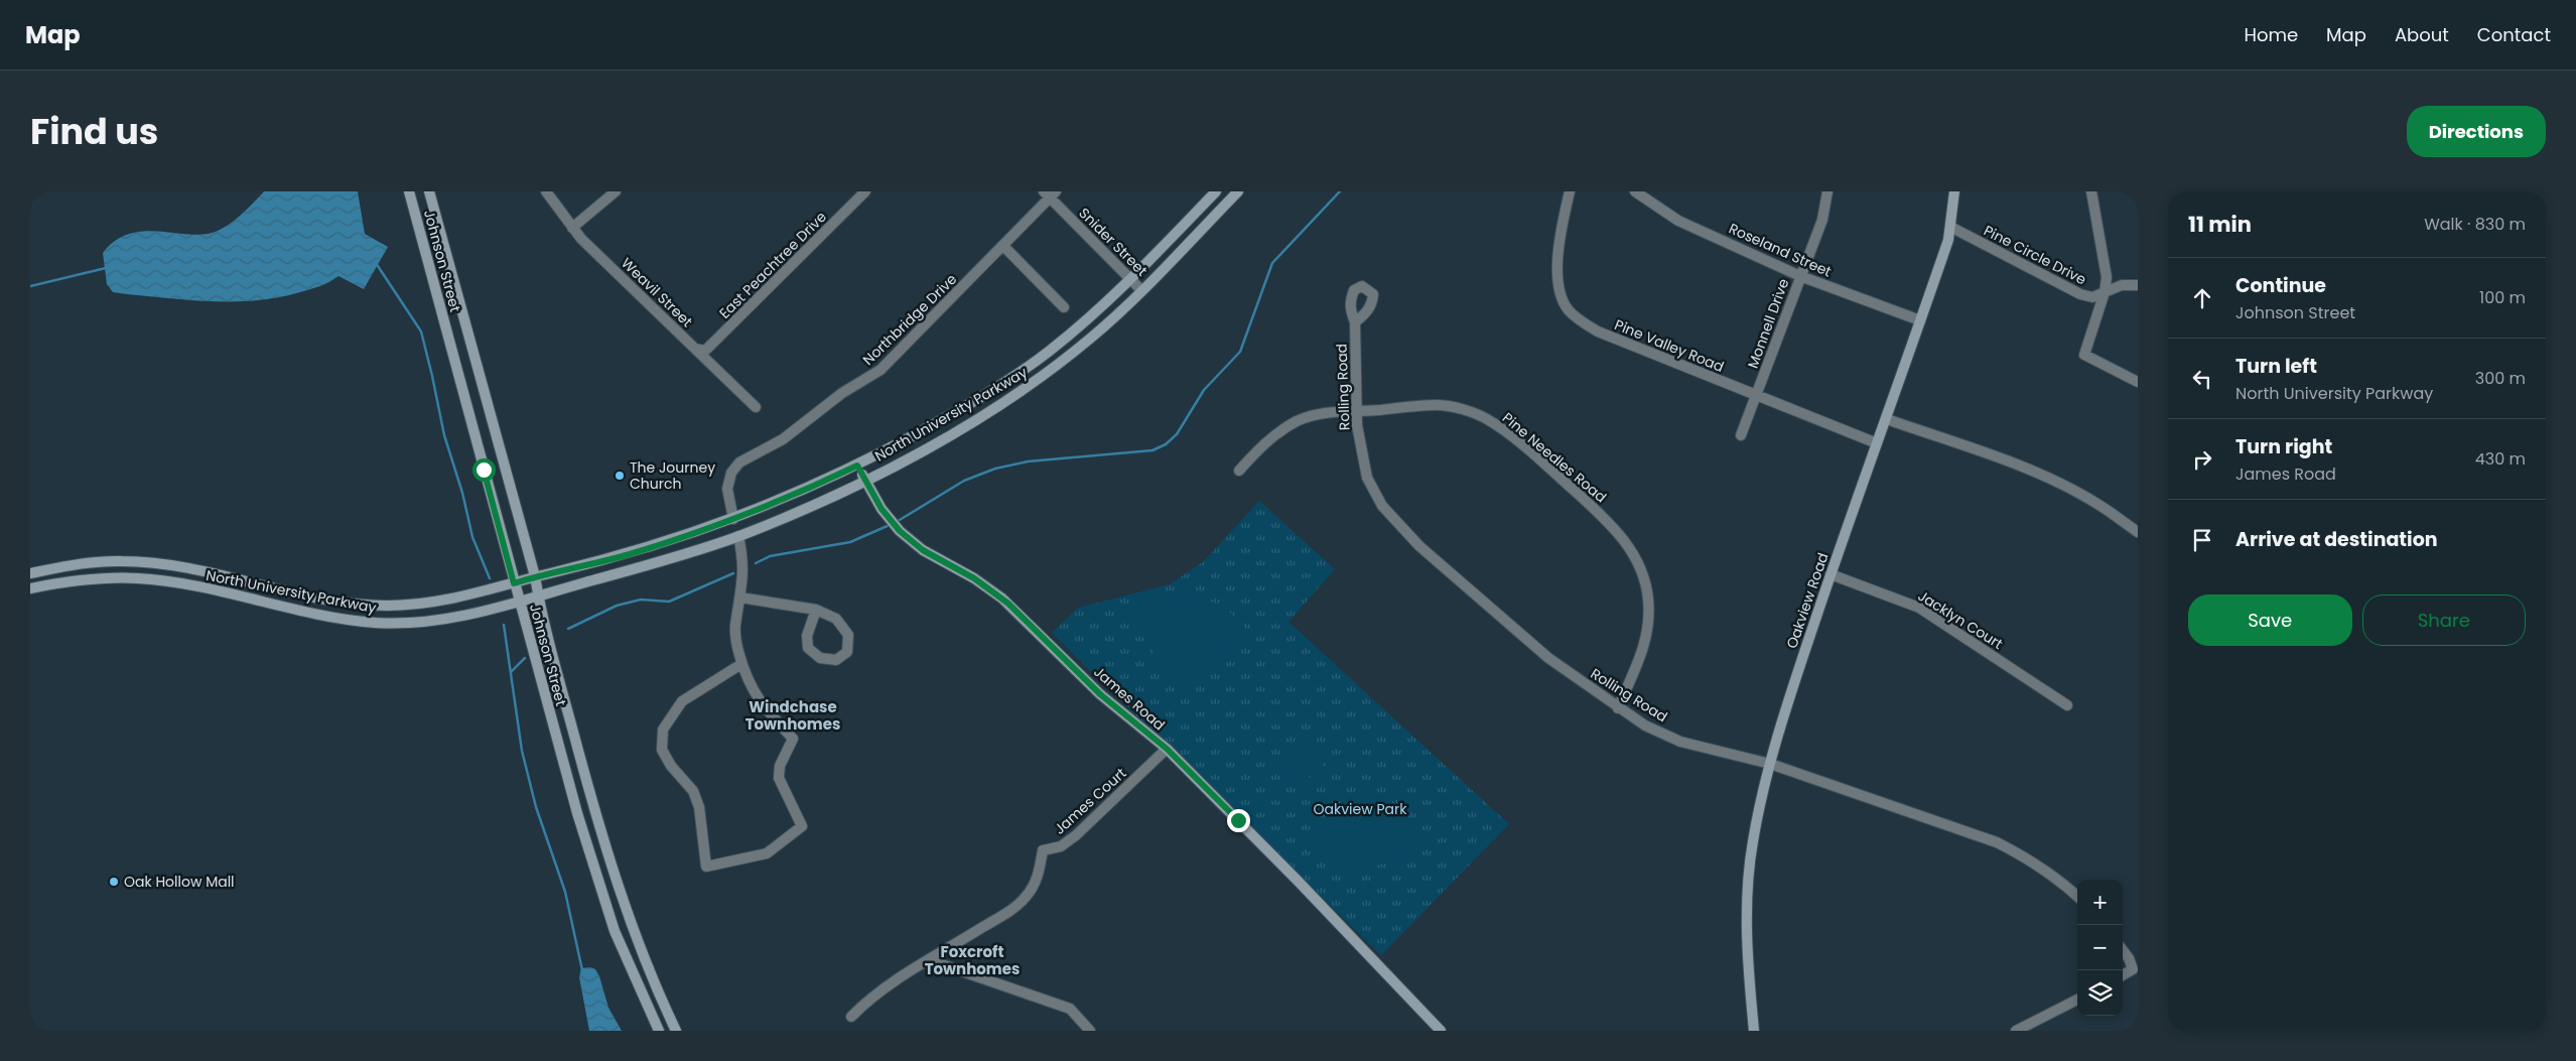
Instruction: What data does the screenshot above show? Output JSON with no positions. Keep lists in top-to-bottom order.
{
  "streets": {
    "main road": [
      "Johnson Street",
      "North University Parkway",
      "Oakview Road",
      "James Road"
    ],
    "street": [
      "Snider Street",
      "Roseland Street",
      "Pine Circle Drive",
      "East Peachtree Drive",
      "Weavil Street",
      "Northbridge Drive",
      "Monnell Drive",
      "Pine Valley Road",
      "Rolling Road",
      "Pine Needles Road",
      "Jacklyn Court",
      "James Court"
    ]
  },
  "crossings": [
    ["Snider Street", "Northbridge Drive"],
    ["Snider Street", "North University Parkway"],
    ["Roseland Street", "Monnell Drive"],
    ["Roseland Street", "Oakview Road"],
    ["Pine Circle Drive", "Oakview Road"],
    ["Johnson Street", "North University Parkway"],
    ["East Peachtree Drive", "Weavil Street"],
    ["Northbridge Drive", "North University Parkway"],
    ["Monnell Drive", "Pine Valley Road"],
    ["Pine Valley Road", "Oakview Road"],
    ["Rolling Road", "Pine Needles Road"],
    ["Rolling Road", "Oakview Road"],
    ["North University Parkway", "James Road"],
    ["Oakview Road", "Jacklyn Court"],
    ["James Road", "James Court"]
  ],
  "districts": ["Windchase Townhomes", "Foxcroft Townhomes"],
  "parks": ["Oakview Park"],
  "places": ["The Journey Church", "Oak Hollow Mall"],
  "page": {
    "header": "Map",
    "nav": [
      "Home",
      "Map",
      "About",
      "Contact"
    ],
    "title": "Find us",
    "buttons": [
      "Directions",
      ["Save", "Share"]
    ],
    "heading": ["11 min", "Walk · 830 m"],
    "list": [
      ["Continue", "Johnson Street", "100 m"],
      ["Turn left", "North University Parkway", "300 m"],
      ["Turn right", "James Road", "430 m"],
      "Arrive at destination"
    ],
    "map_buttons": ["+", "−"]
  }
}
